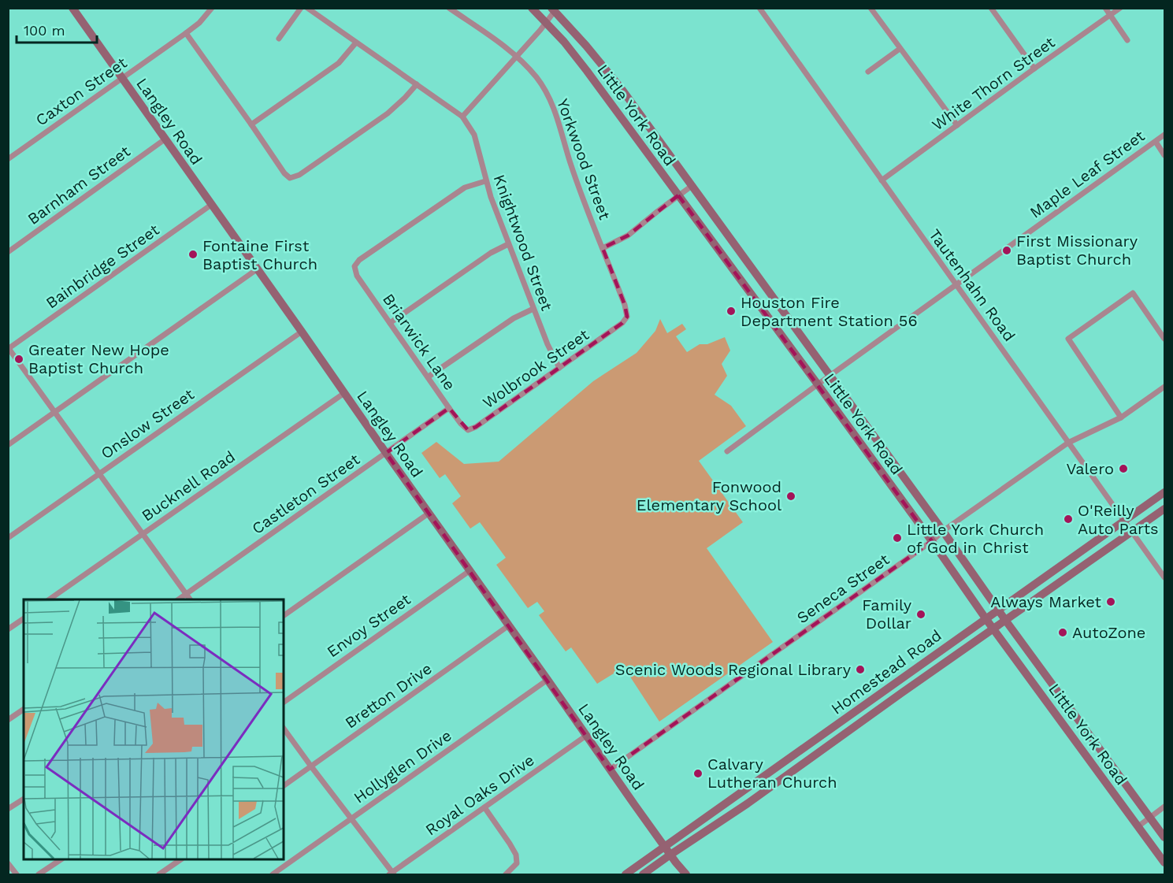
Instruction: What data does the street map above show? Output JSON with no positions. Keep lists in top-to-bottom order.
{
  "streets": {
    "main road": ["Little York Road", "Langley Road", "Homestead Road"],
    "street": [
      "White Thorn Street",
      "Caxton Street",
      "Yorkwood Street",
      "Maple Leaf Street",
      "Barnham Street",
      "Knightwood Street",
      "Bainbridge Street",
      "Tautenhahn Road",
      "Briarwick Lane",
      "Wolbrook Street",
      "Onslow Street",
      "Bucknell Road",
      "Castleton Street",
      "Seneca Street",
      "Envoy Street",
      "Bretton Drive",
      "Hollyglen Drive",
      "Royal Oaks Drive"
    ]
  },
  "crossings": [
    ["White Thorn Street", "Tautenhahn Road"],
    ["Caxton Street", "Langley Road"],
    ["Little York Road", "Maple Leaf Street"],
    ["Little York Road", "Seneca Street"],
    ["Little York Road", "Homestead Road"],
    ["Langley Road", "Barnham Street"],
    ["Langley Road", "Bainbridge Street"],
    ["Langley Road", "Onslow Street"],
    ["Langley Road", "Bucknell Road"],
    ["Langley Road", "Castleton Street"],
    ["Langley Road", "Seneca Street"],
    ["Langley Road", "Envoy Street"],
    ["Langley Road", "Homestead Road"],
    ["Langley Road", "Bretton Drive"],
    ["Langley Road", "Hollyglen Drive"],
    ["Langley Road", "Royal Oaks Drive"],
    ["Yorkwood Street", "Wolbrook Street"],
    ["Maple Leaf Street", "Tautenhahn Road"],
    ["Knightwood Street", "Briarwick Lane"],
    ["Knightwood Street", "Wolbrook Street"],
    ["Tautenhahn Road", "Seneca Street"],
    ["Tautenhahn Road", "Homestead Road"],
    ["Briarwick Lane", "Wolbrook Street"],
    ["Briarwick Lane", "Castleton Street"]
  ],
  "places": [
    "First Missionary Baptist Church",
    "Fontaine First Baptist Church",
    "Houston Fire Department Station 56",
    "Greater New Hope Baptist Church",
    "Valero",
    "Fonwood Elementary School",
    "O'Reilly Auto Parts",
    "Little York Church of God in Christ",
    "Always Market",
    "Family Dollar",
    "AutoZone",
    "Scenic Woods Regional Library",
    "Calvary Lutheran Church"
  ],
  "scale_bar": "100 m"
}
